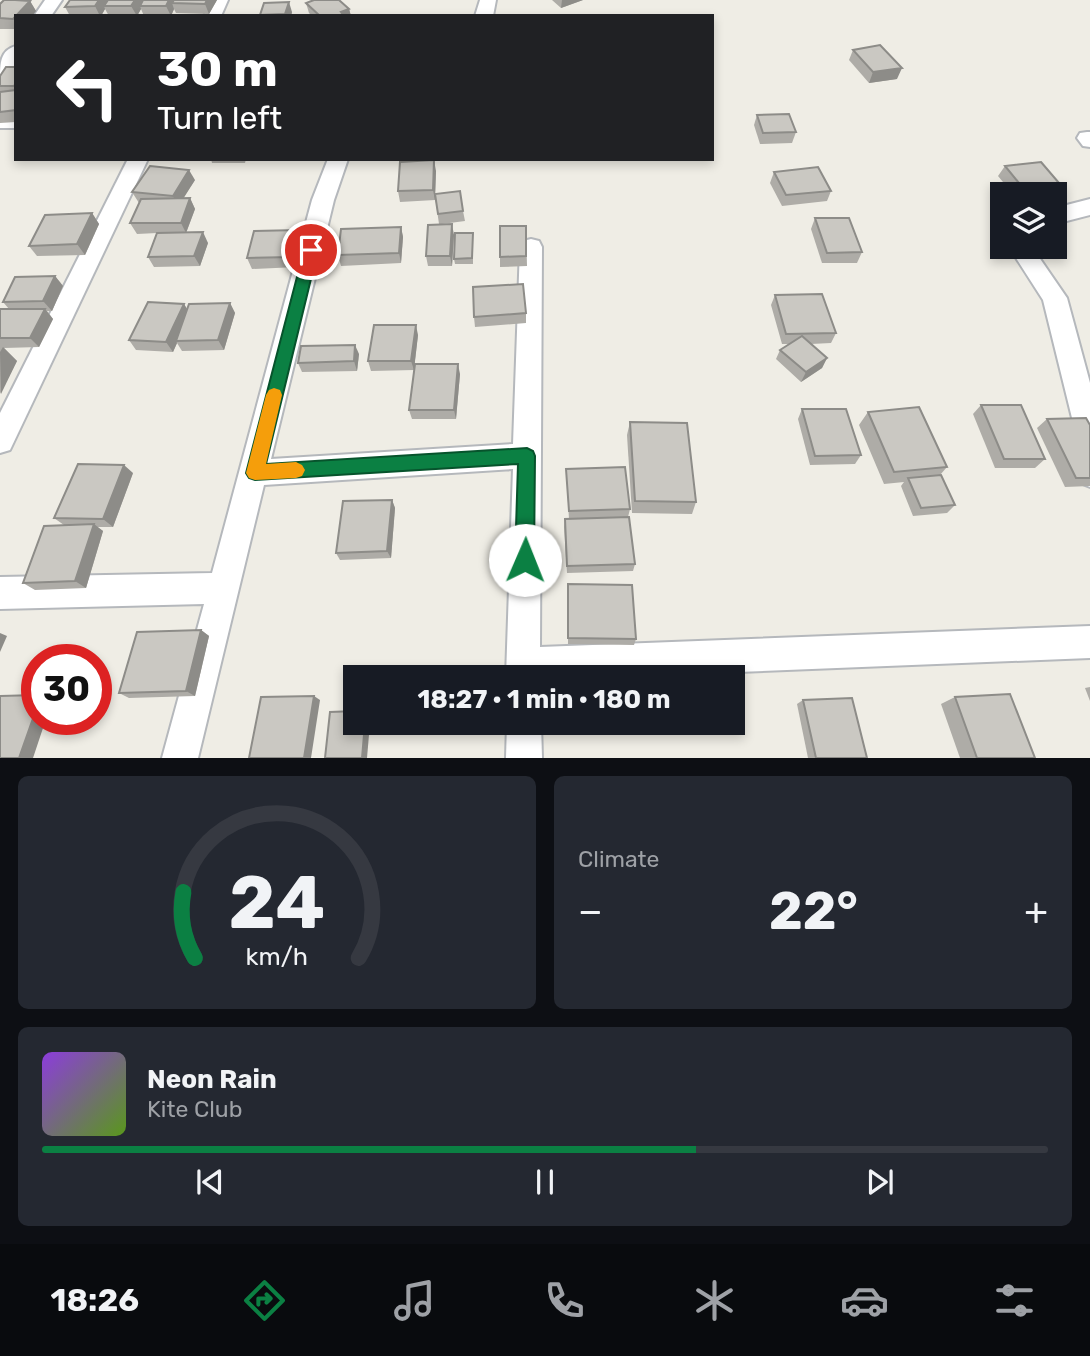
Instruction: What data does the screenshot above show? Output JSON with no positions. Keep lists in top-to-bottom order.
{
  "page": {
    "turn": ["30 m", "Turn left"],
    "limit": "30",
    "trip": "18:27 · 1 min · 180 m",
    "tile": "Climate",
    "heat": ["−", "22°", "+"],
    "song": ["Neon Rain", "Kite Club"],
    "tabs": "18:26",
    "gauge": ["24", "km/h"]
  }
}
